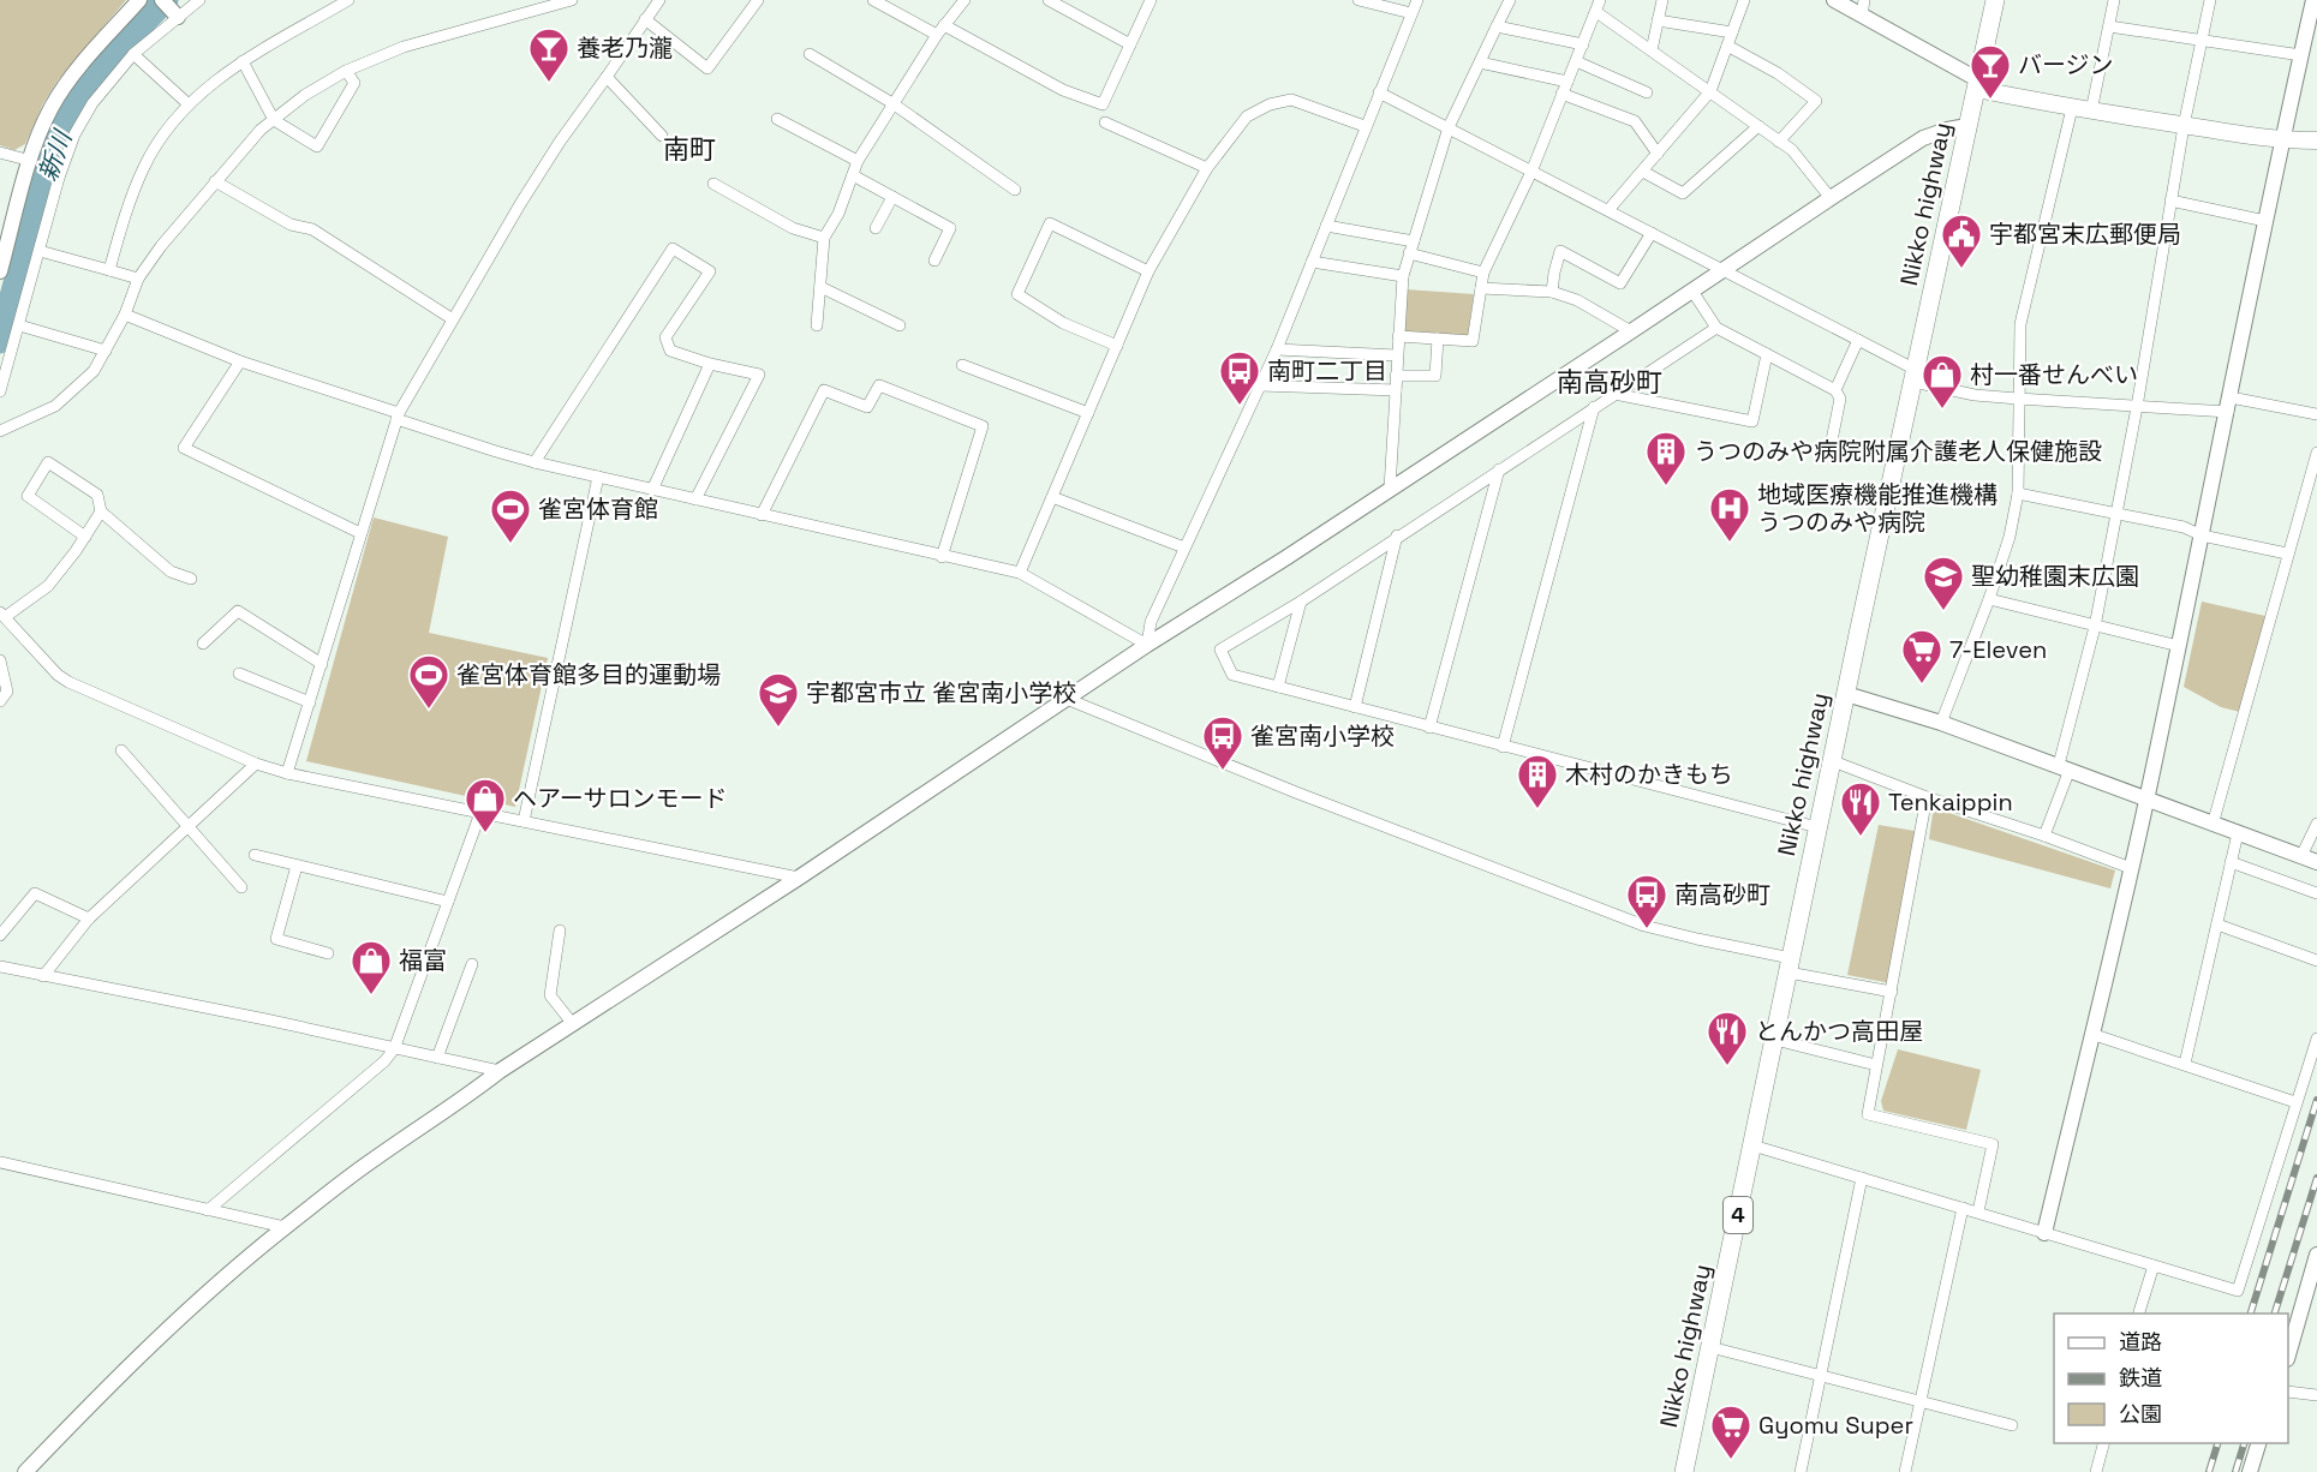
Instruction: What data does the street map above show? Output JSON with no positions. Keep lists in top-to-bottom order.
{
  "streets": {
    "highway": ["Nikko highway", "4"]
  },
  "crossings": [
    ["Nikko highway", "4"]
  ],
  "districts": ["南町", "南高砂町"],
  "water": ["新川"],
  "places": {
    "bar": ["養老乃瀧", "バージン"],
    "public building": ["宇都宮末広郵便局"],
    "bus stop": ["南町二丁目", "雀宮南小学校", "南高砂町"],
    "shop": ["村一番せんべい", "ヘアーサロンモード", "福富"],
    "building": ["うつのみや病院附属介護老人保健施設", "木村のかきもち"],
    "hospital": ["地域医療機能推進機構 うつのみや病院"],
    "sports": ["雀宮体育館", "雀宮体育館多目的運動場"],
    "school or university": ["聖幼稚園末広園", "宇都宮市立 雀宮南小学校"],
    "supermarket": ["7-Eleven", "Gyomu Super"],
    "restaurant": ["Tenkaippin", "とんかつ高田屋"]
  },
  "legend": ["道路", "鉄道", "公園"]
}
